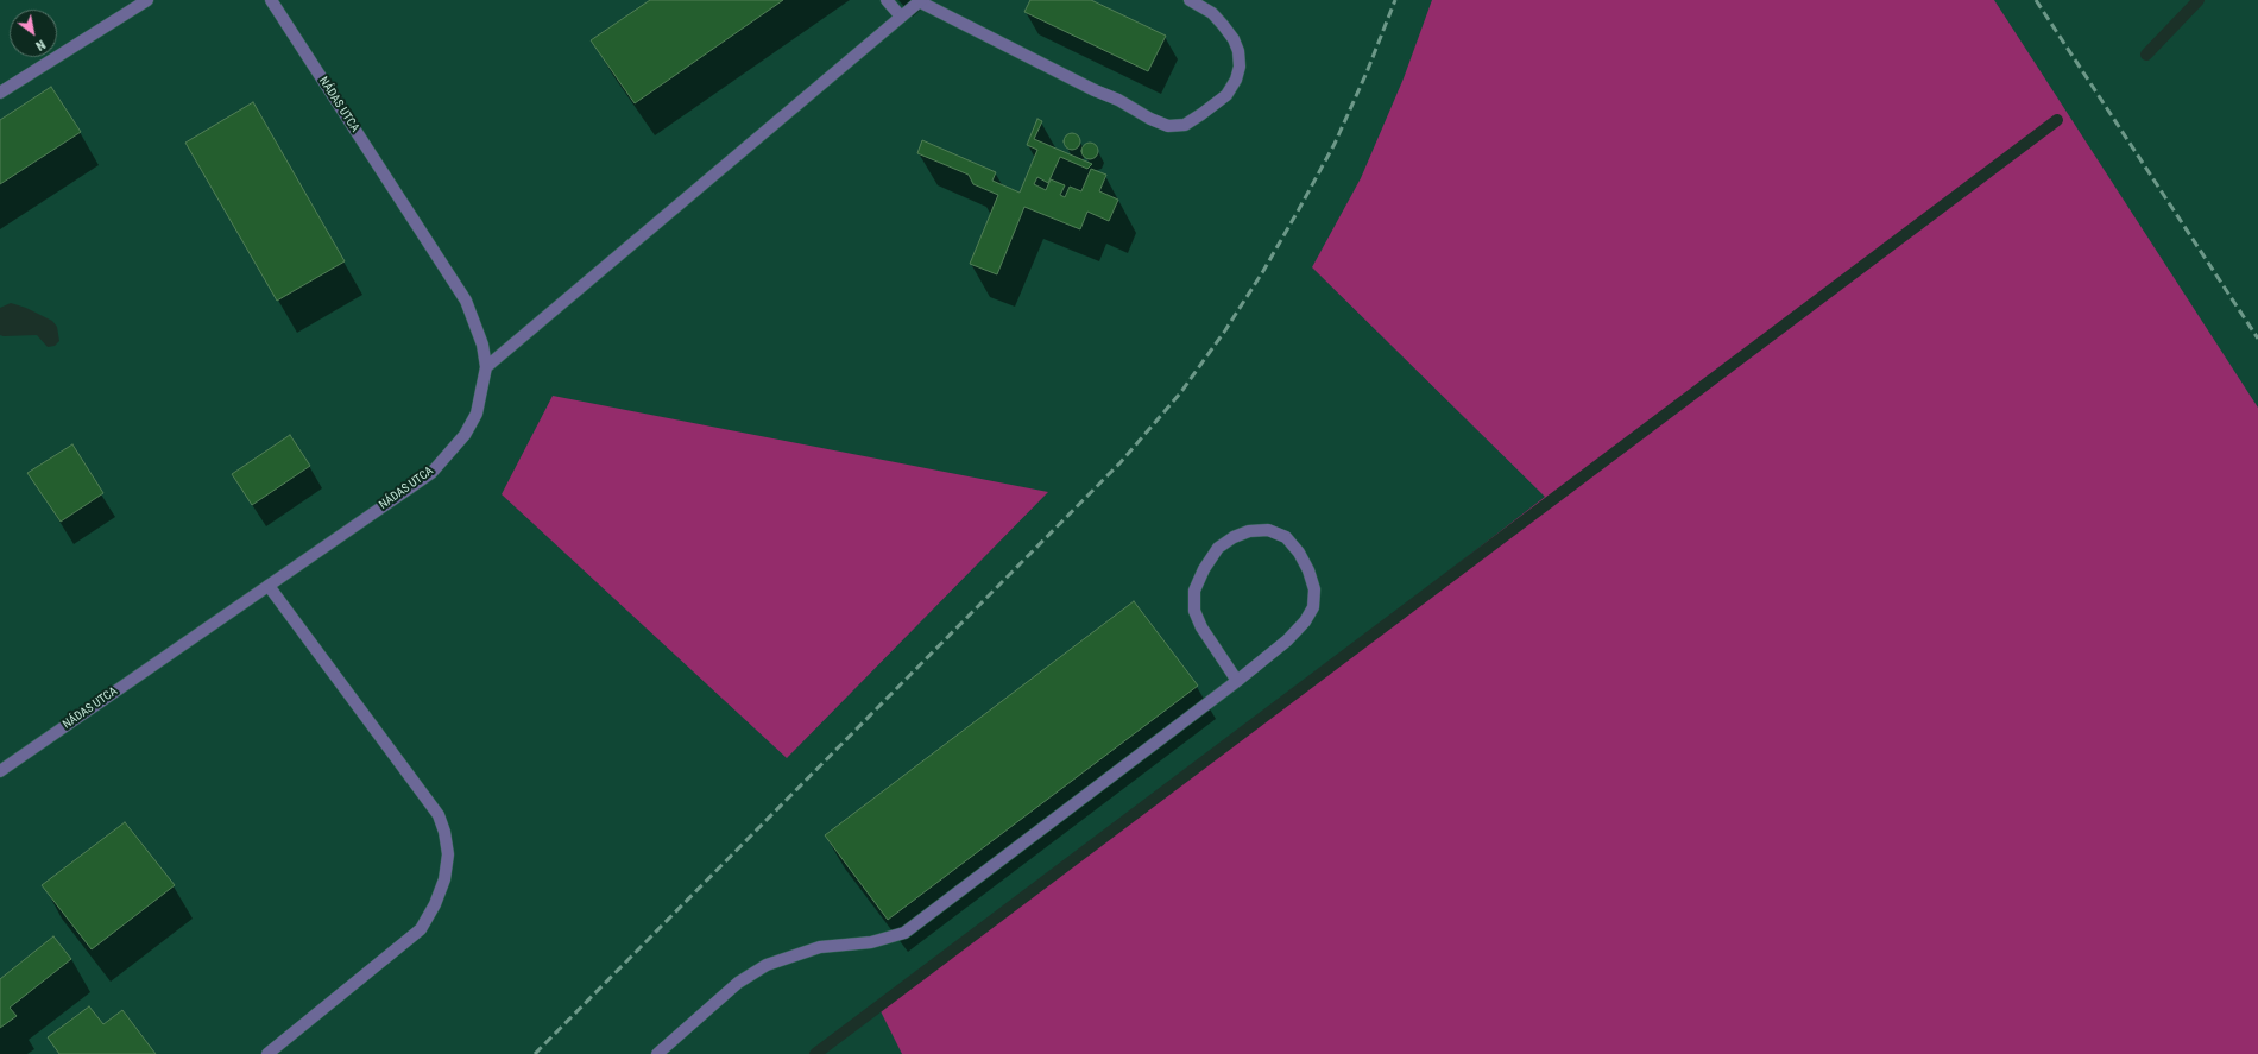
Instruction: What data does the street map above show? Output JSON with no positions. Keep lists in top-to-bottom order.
{
  "streets": {
    "street": ["NÁDAS UTCA"]
  },
  "north": "bottom right"
}
